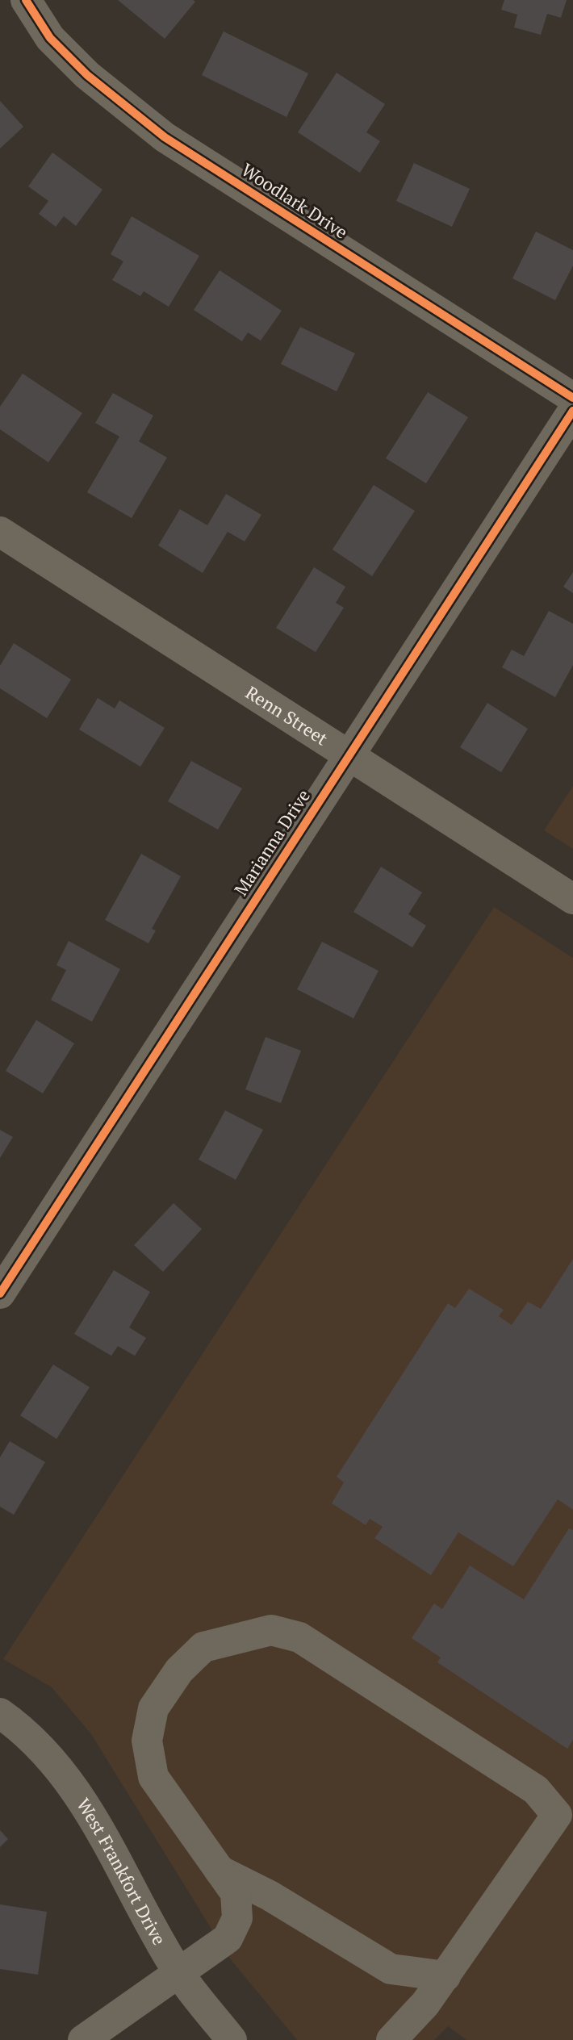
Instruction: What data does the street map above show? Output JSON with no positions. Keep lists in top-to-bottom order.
{
  "streets": {
    "street": [
      "Woodlark Drive",
      "Renn Street",
      "Marianna Drive",
      "West Frankfort Drive"
    ]
  },
  "crossings": [
    ["Renn Street", "Marianna Drive"]
  ]
}
